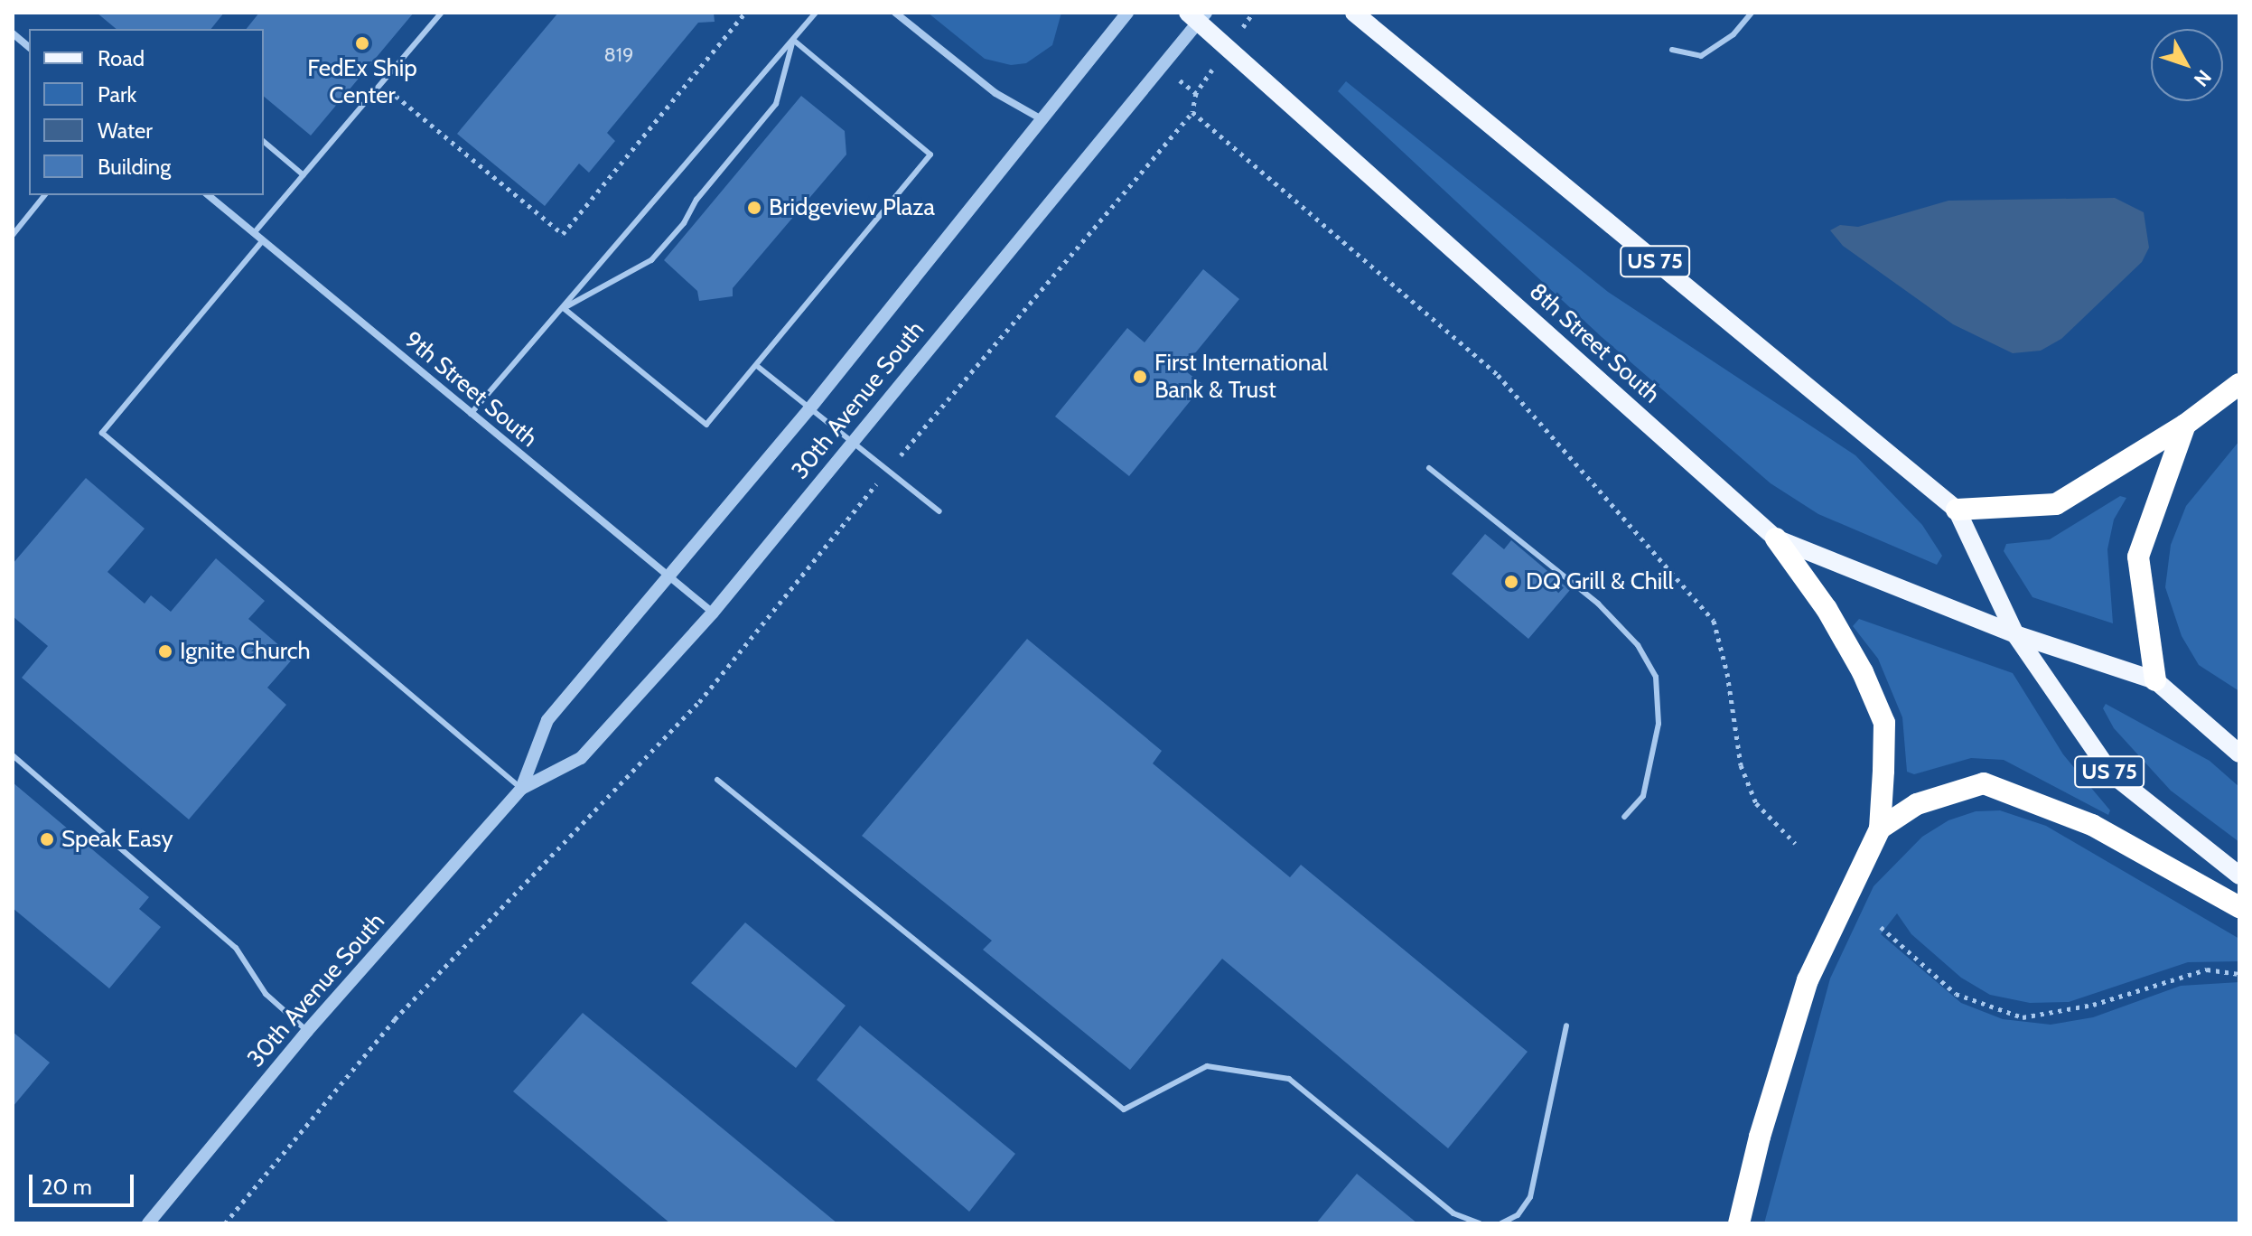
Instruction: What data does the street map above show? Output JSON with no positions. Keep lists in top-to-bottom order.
{
  "streets": {
    "main road": ["US 75", "8th Street South"],
    "street": ["9th Street South", "30th Avenue South"]
  },
  "crossings": [
    ["US 75", "8th Street South"],
    ["8th Street South", "30th Avenue South"],
    ["9th Street South", "30th Avenue South"]
  ],
  "places": [
    "FedEx Ship Center",
    "Bridgeview Plaza",
    "First International Bank & Trust",
    "DQ Grill & Chill",
    "Ignite Church",
    "Speak Easy"
  ],
  "house_numbers": ["819"],
  "legend": [
    "Road",
    "Park",
    "Water",
    "Building"
  ],
  "scale_bar": "20 m",
  "north": "bottom right"
}
